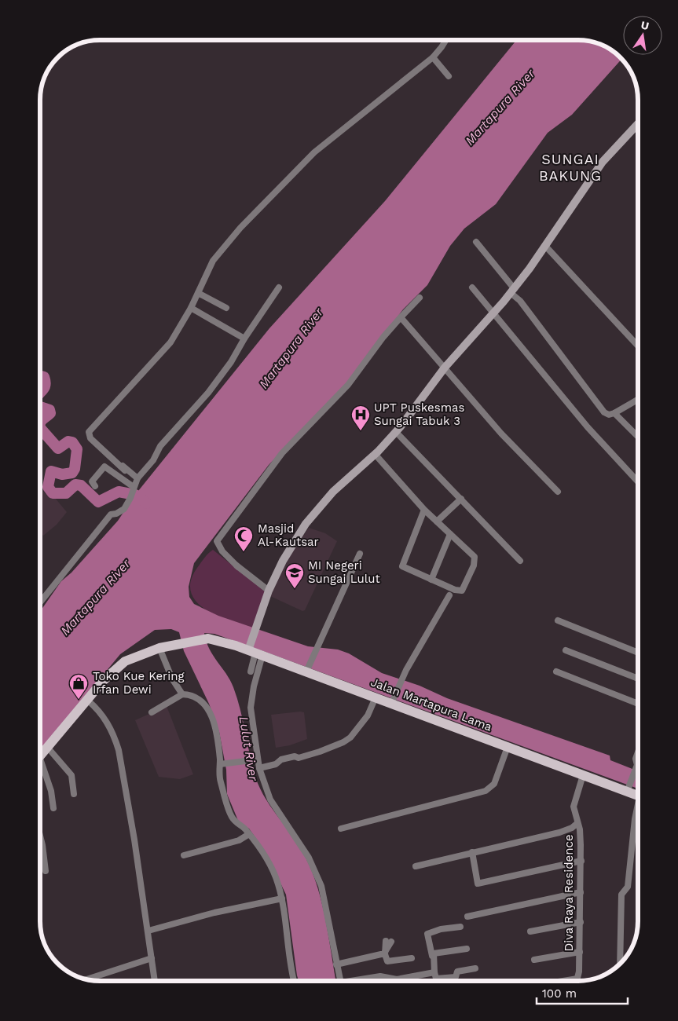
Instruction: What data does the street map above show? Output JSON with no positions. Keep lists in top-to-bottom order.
{
  "streets": {
    "main road": ["Jalan Martapura Lama"],
    "street": ["Diva Raya Residence"]
  },
  "crossings": [
    ["Jalan Martapura Lama", "Diva Raya Residence"]
  ],
  "districts": ["SUNGAI BAKUNG"],
  "water": ["Martapura River", "Lulut River"],
  "places": {
    "hospital": ["UPT Puskesmas Sungai Tabuk 3"],
    "mosque": ["Masjid Al-Kautsar"],
    "school or university": ["MI Negeri Sungai Lulut"],
    "shop": ["Toko Kue Kering Irfan Dewi"]
  },
  "scale_bar": "100 m",
  "north": "top"
}
